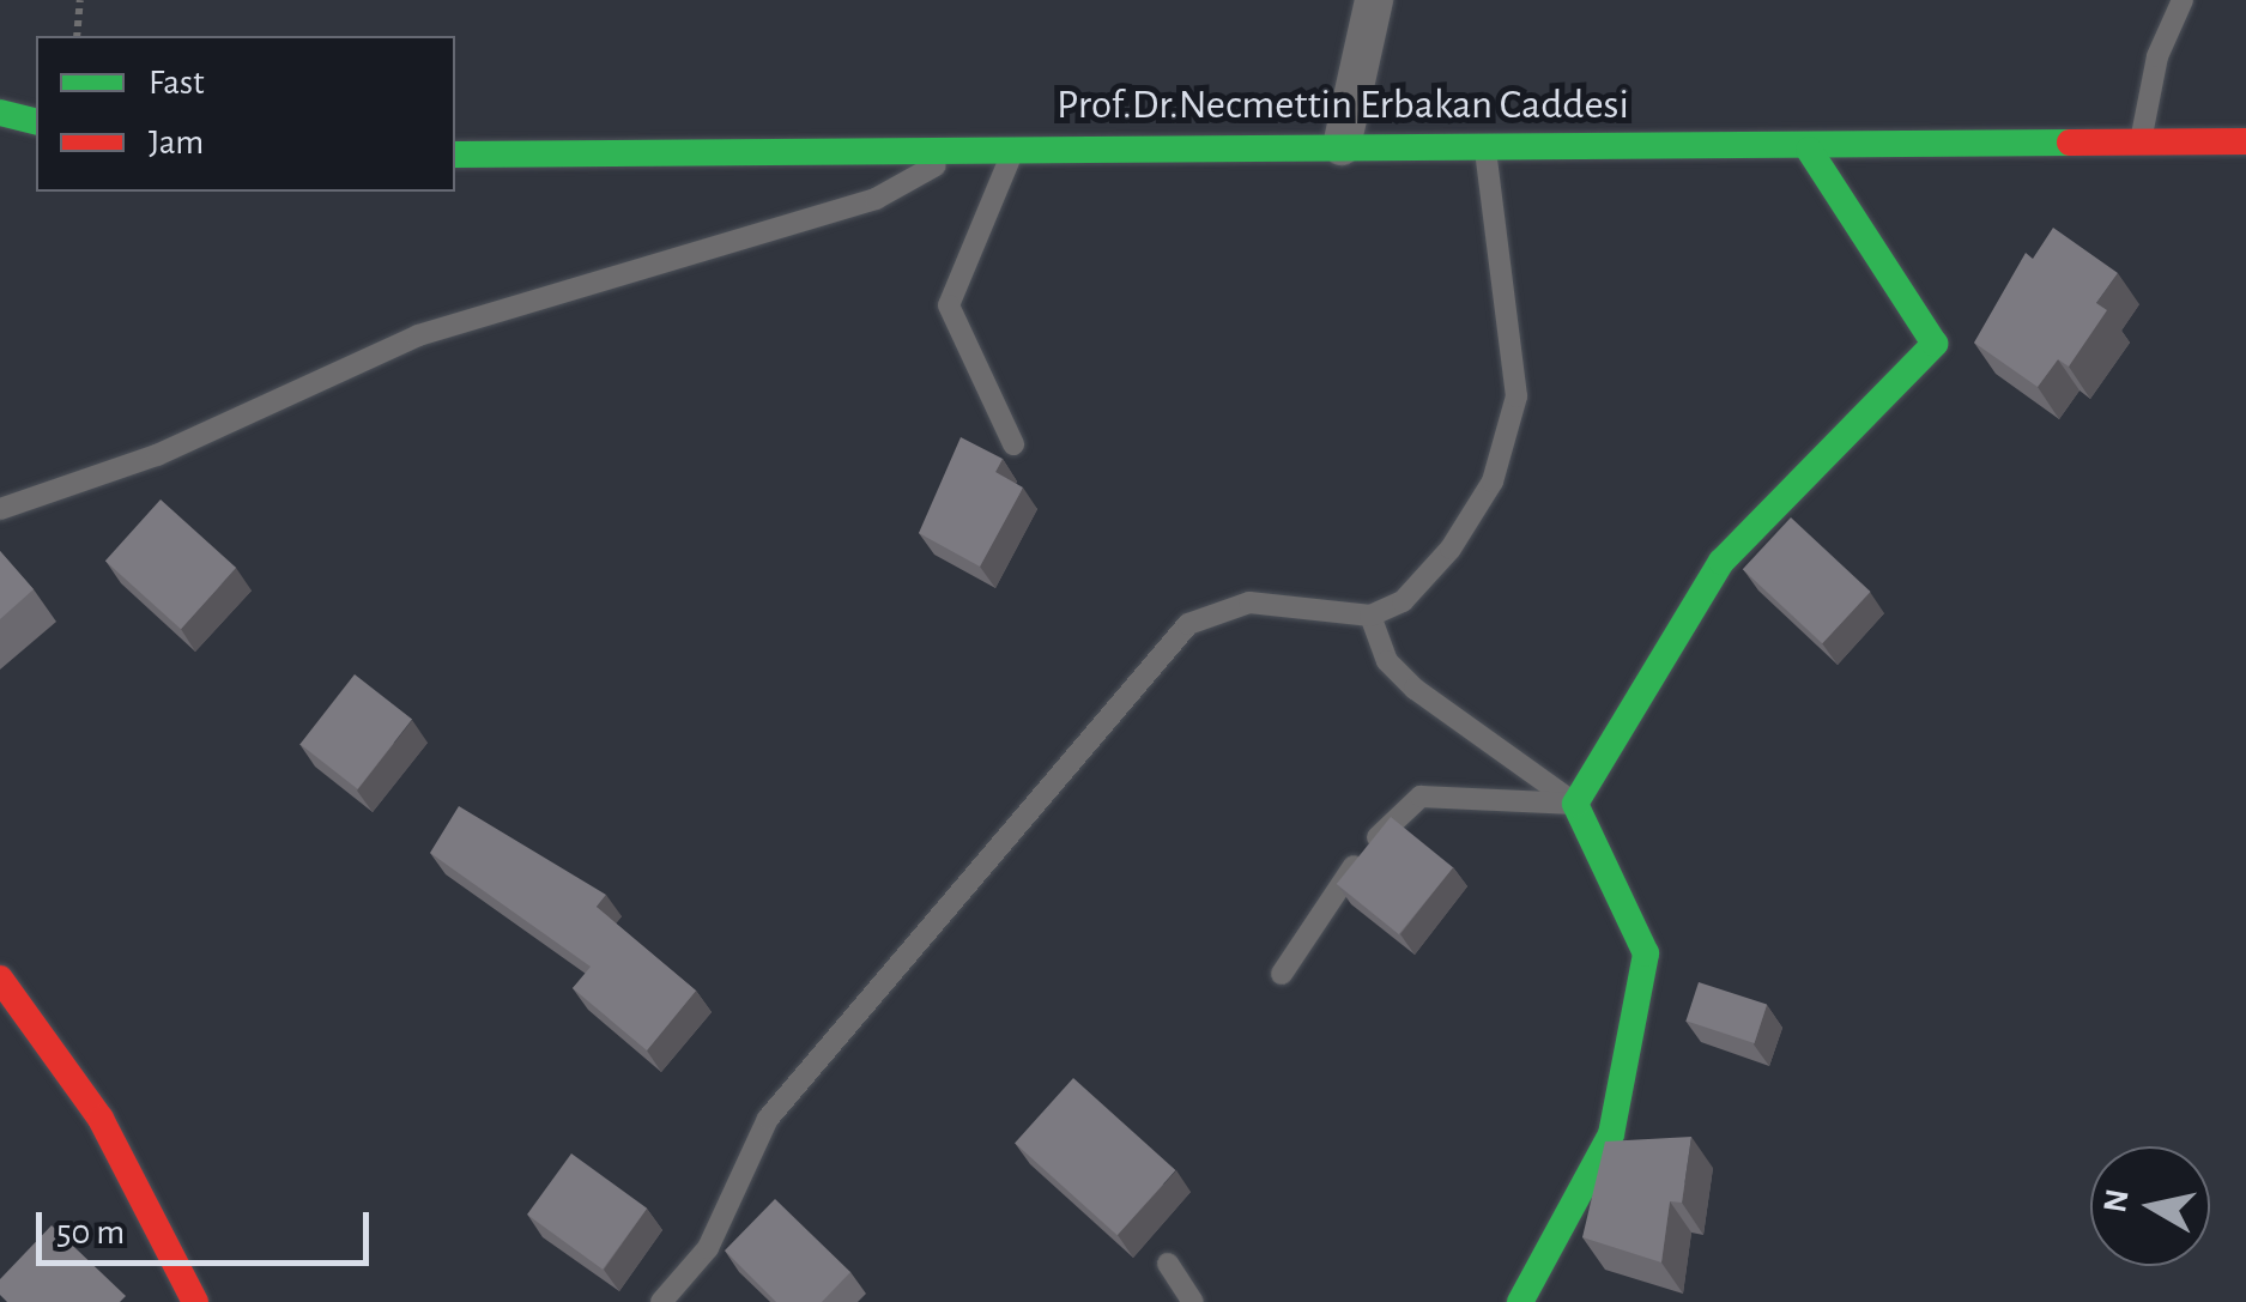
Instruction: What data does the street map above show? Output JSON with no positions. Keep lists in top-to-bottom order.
{
  "streets": {
    "main road": ["Prof.Dr.Necmettin Erbakan Caddesi"]
  },
  "legend": ["Fast", "Jam"],
  "scale_bar": "50 m",
  "north": "left"
}
